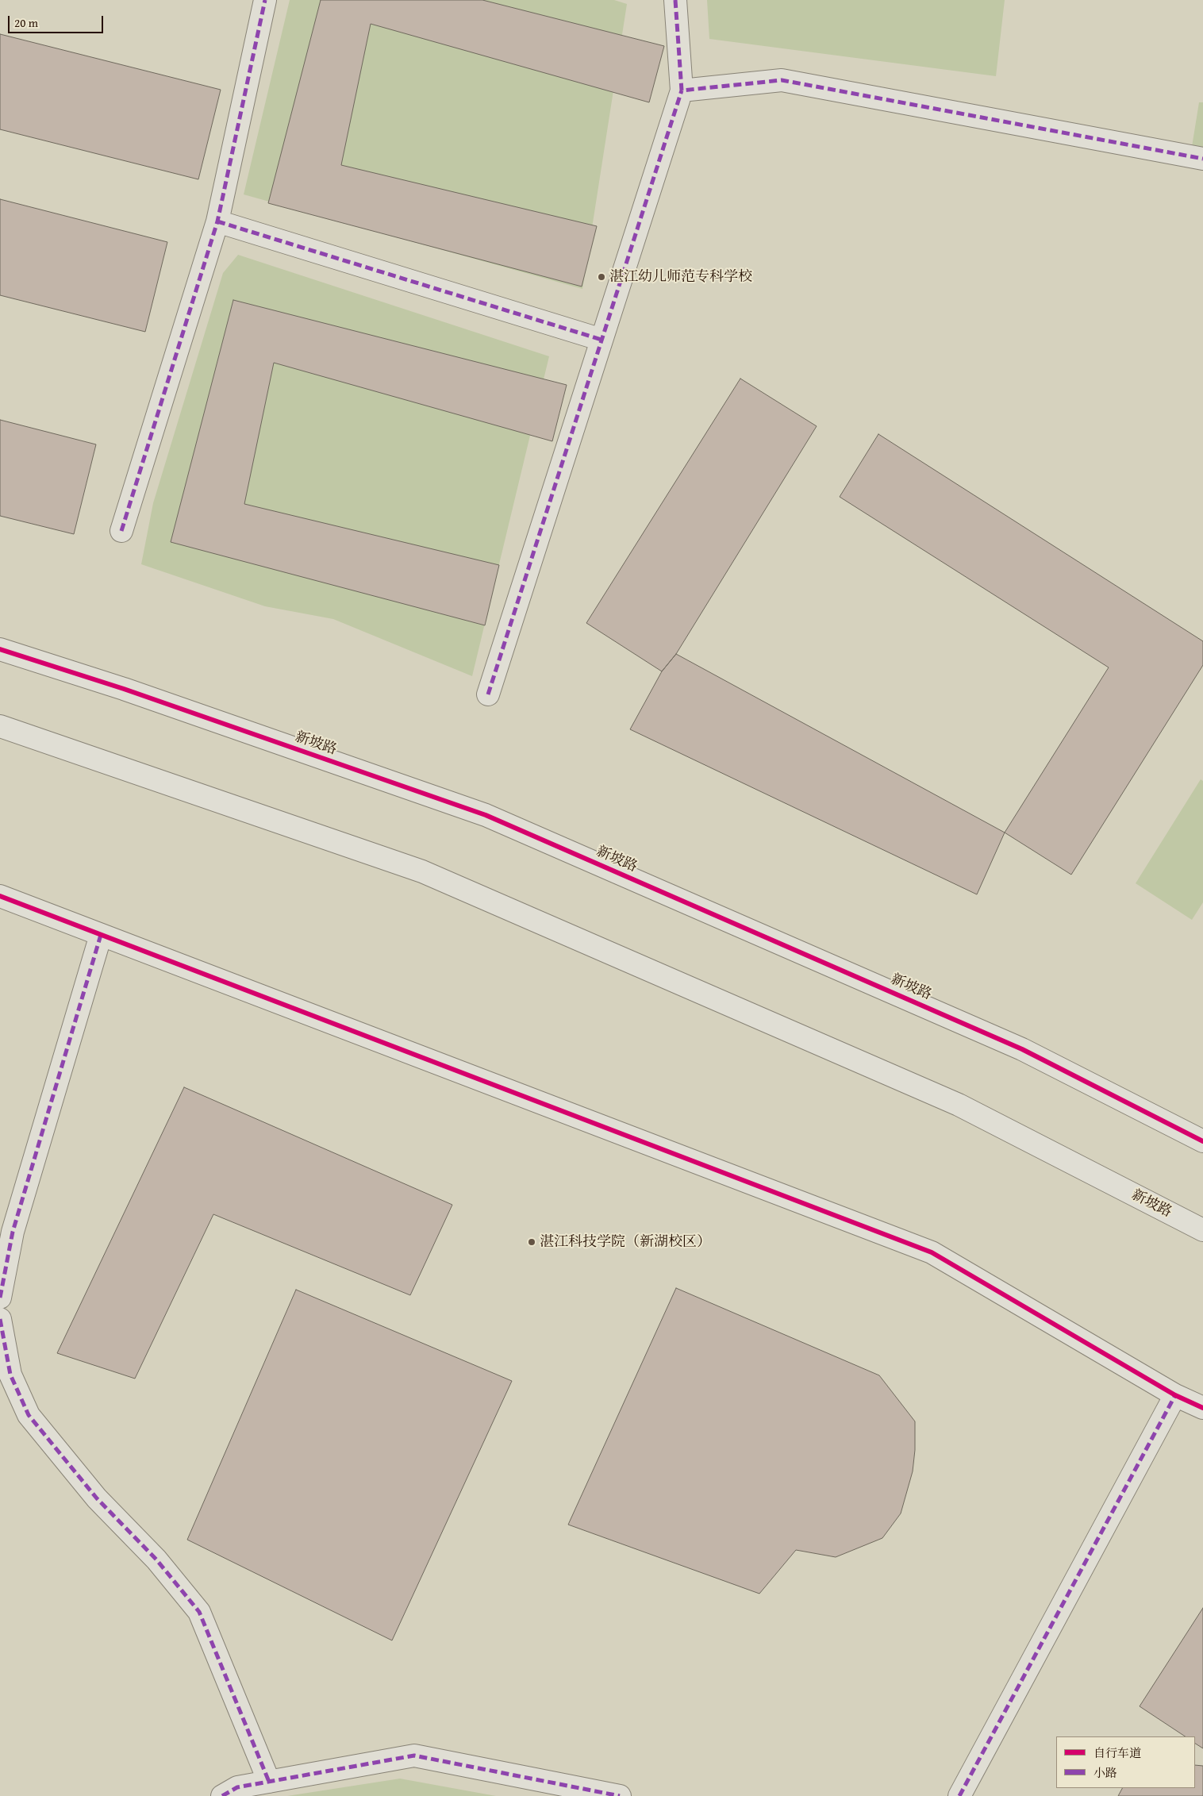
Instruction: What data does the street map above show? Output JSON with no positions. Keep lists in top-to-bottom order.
{
  "streets": {
    "street": ["新坡路"]
  },
  "places": ["湛江幼儿师范专科学校", "湛江科技学院（新湖校区）"],
  "legend": ["自行车道", "小路"],
  "scale_bar": "20 m"
}
